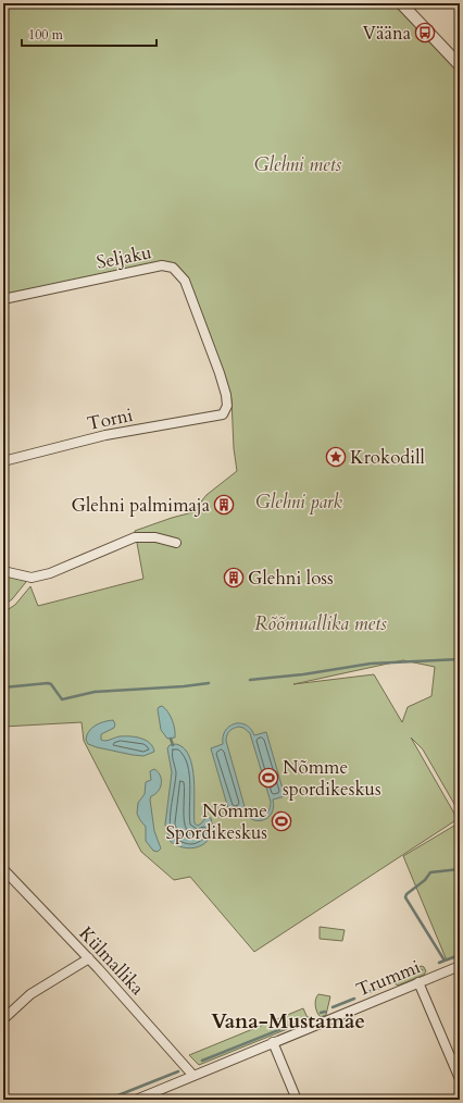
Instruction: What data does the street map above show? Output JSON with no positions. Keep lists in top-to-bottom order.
{
  "streets": {
    "street": [
      "Seljaku",
      "Torni",
      "Külmallika",
      "Trummi"
    ]
  },
  "crossings": [
    ["Seljaku", "Torni"],
    ["Külmallika", "Trummi"]
  ],
  "districts": ["Vana-Mustamäe"],
  "parks": ["Glehni mets", "Glehni park", "Rõõmuallika mets"],
  "places": {
    "bus stop": ["Vääna"],
    "place": ["Krokodill"],
    "building": ["Glehni palmimaja", "Glehni loss"],
    "sports": ["Nõmme spordikeskus", "Nõmme Spordikeskus"]
  },
  "scale_bar": "100 m"
}
